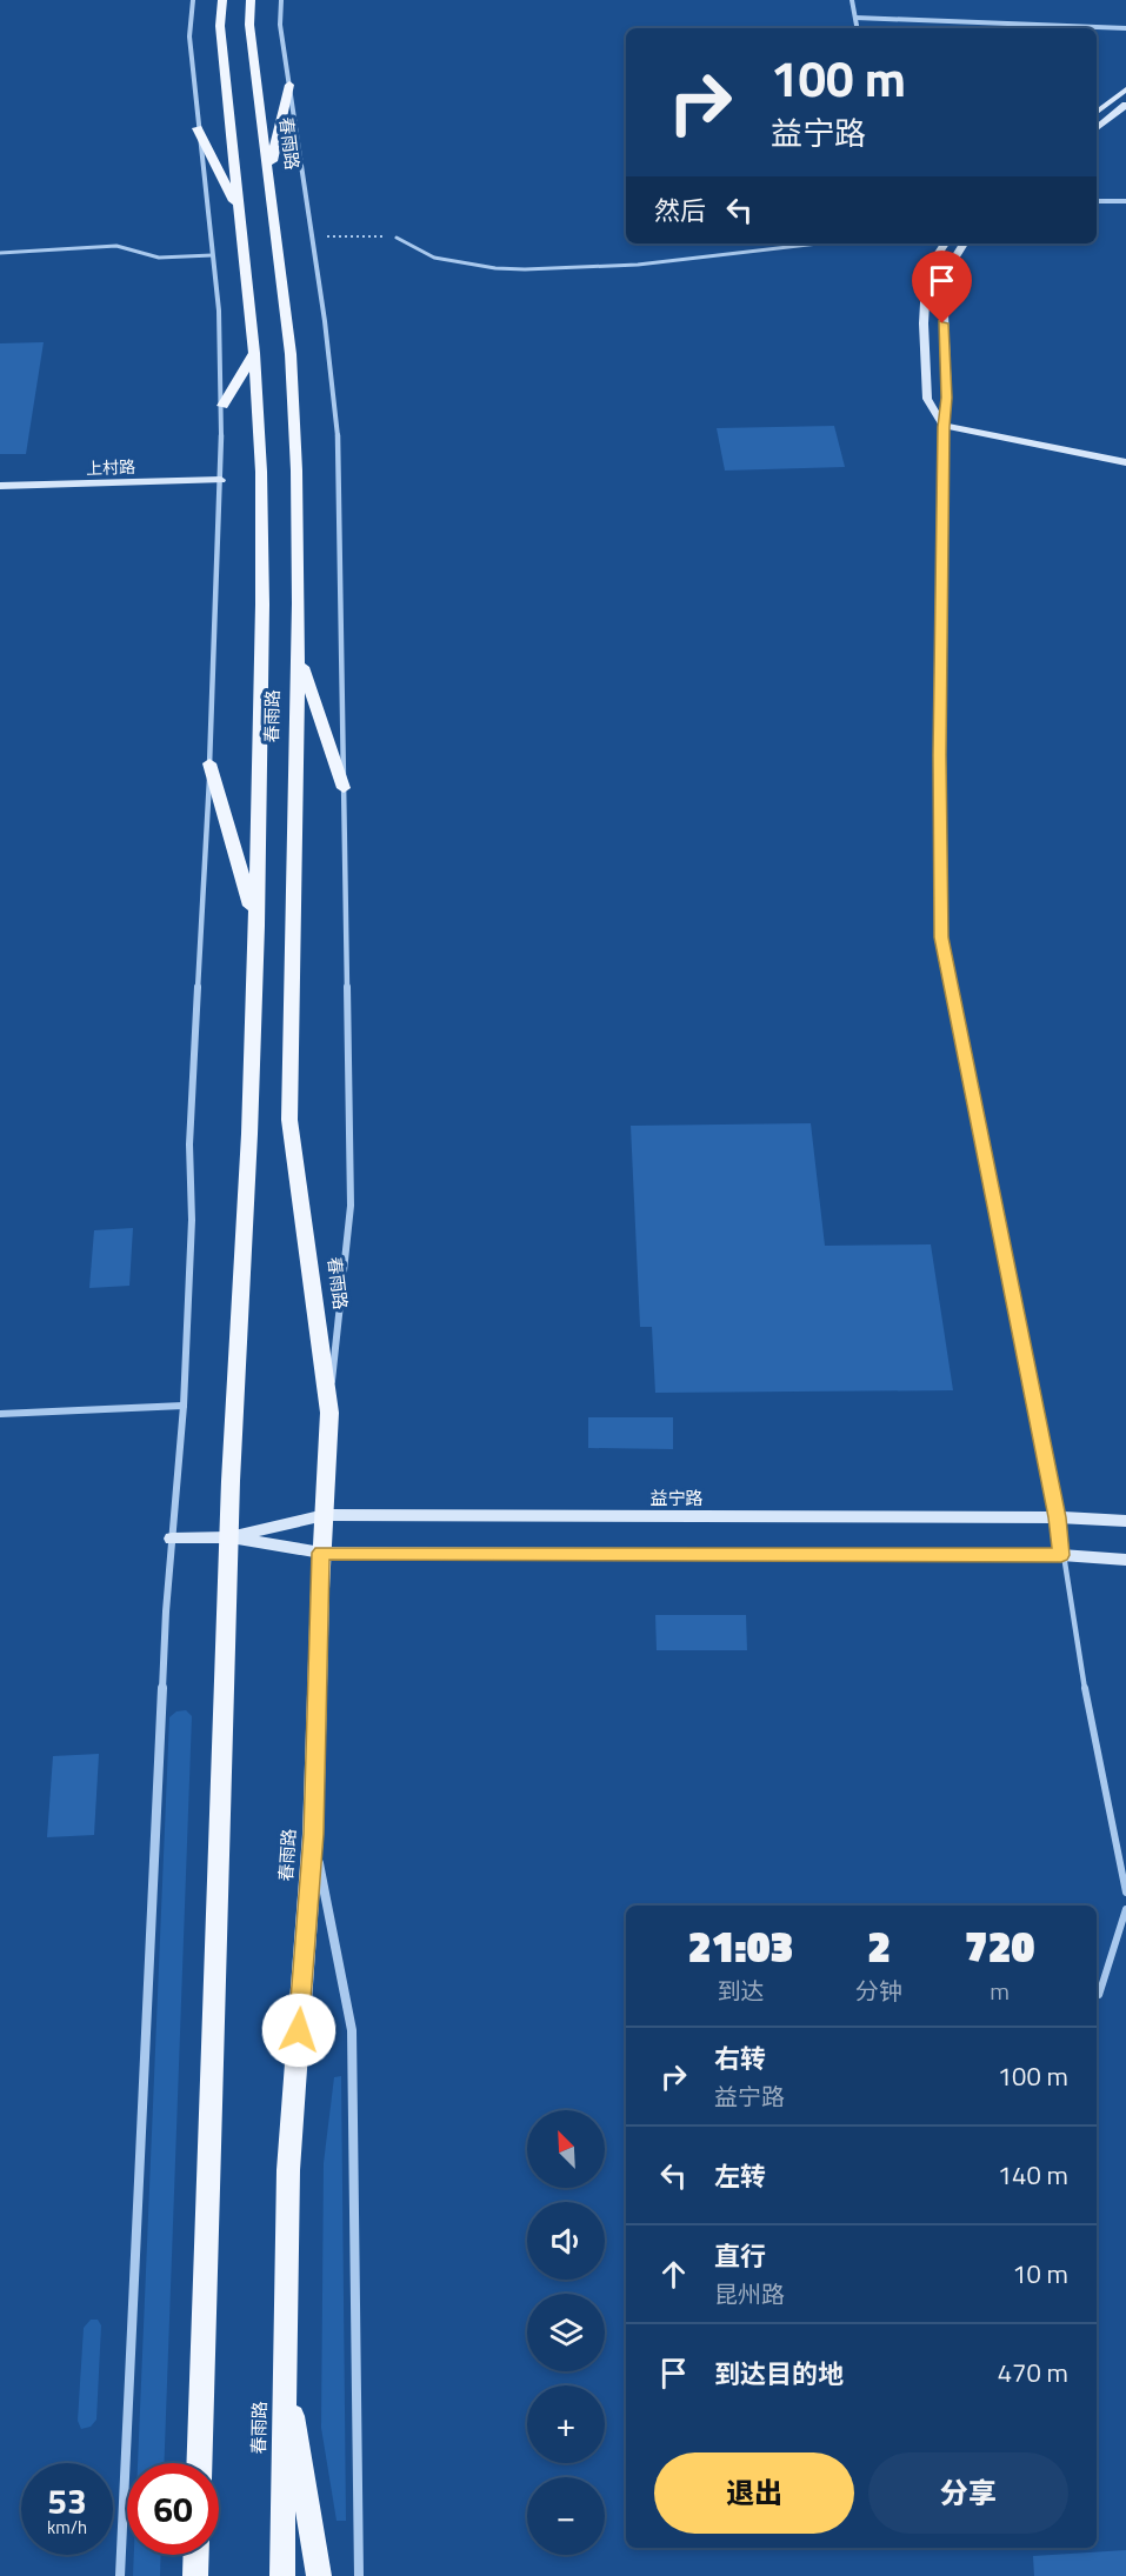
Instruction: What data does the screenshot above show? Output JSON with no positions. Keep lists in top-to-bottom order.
{
  "streets": {
    "main road": ["春雨路", "上村路", "益宁路"]
  },
  "crossings": [
    ["春雨路", "益宁路"]
  ],
  "north": "top left",
  "page": {
    "turn": ["100 m", "益宁路"],
    "then": "然后",
    "eta": [
      "21:03",
      "到达",
      "2",
      "分钟",
      "720",
      "m"
    ],
    "list": [
      {
        "name": "右转",
        "note": "益宁路",
        "value": "100 m"
      },
      {
        "name": "左转",
        "value": "140 m"
      },
      {
        "name": "直行",
        "note": "昆州路",
        "value": "10 m"
      },
      {
        "name": "到达目的地",
        "value": "470 m"
      }
    ],
    "map_buttons": ["+", "−"],
    "buttons": ["退出", "分享"],
    "speed": "53 km/h",
    "limit": "60"
  }
}
